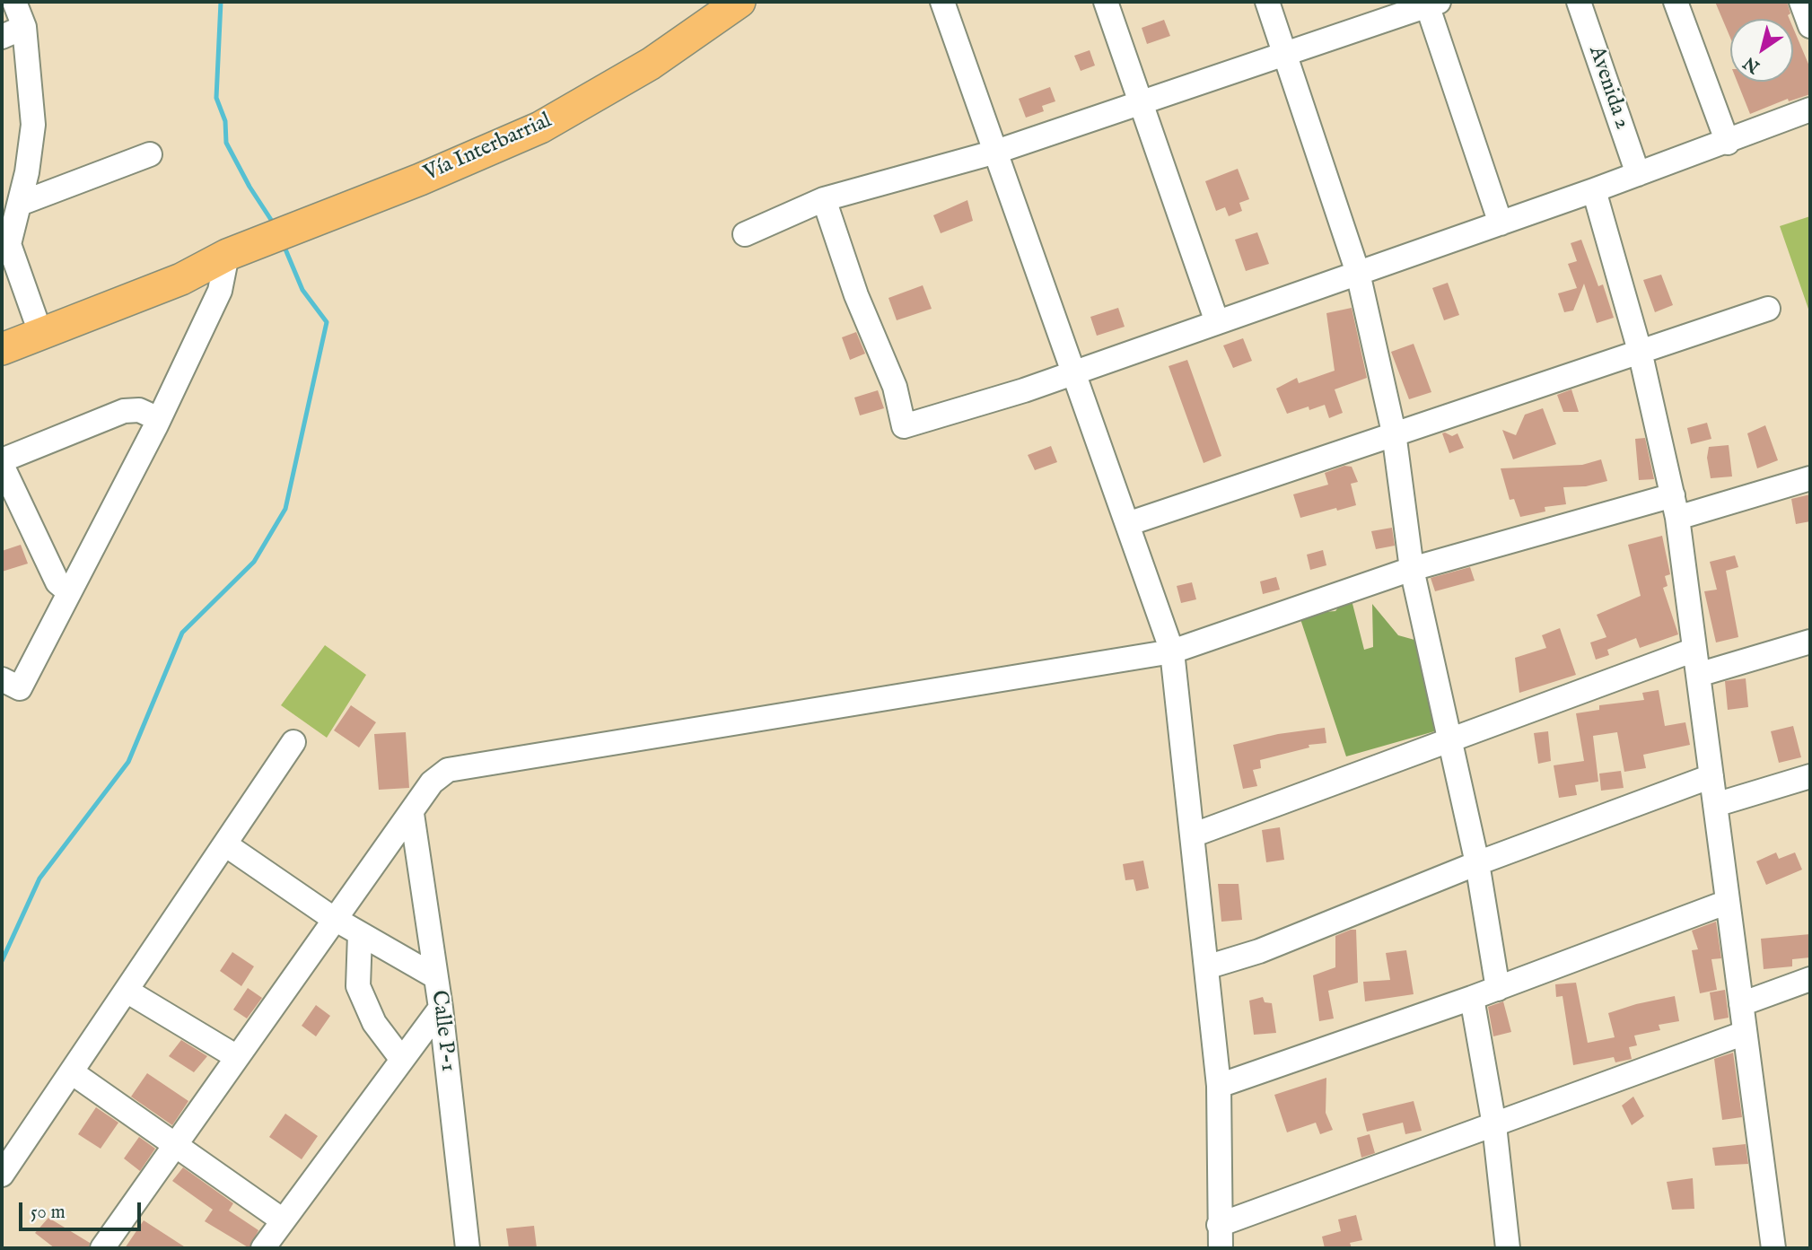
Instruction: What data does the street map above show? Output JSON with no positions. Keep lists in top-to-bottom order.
{
  "streets": {
    "main road": ["Vía Interbarrial"],
    "street": ["Avenida 2", "Calle P-1"]
  },
  "scale_bar": "50 m",
  "north": "bottom left"
}
